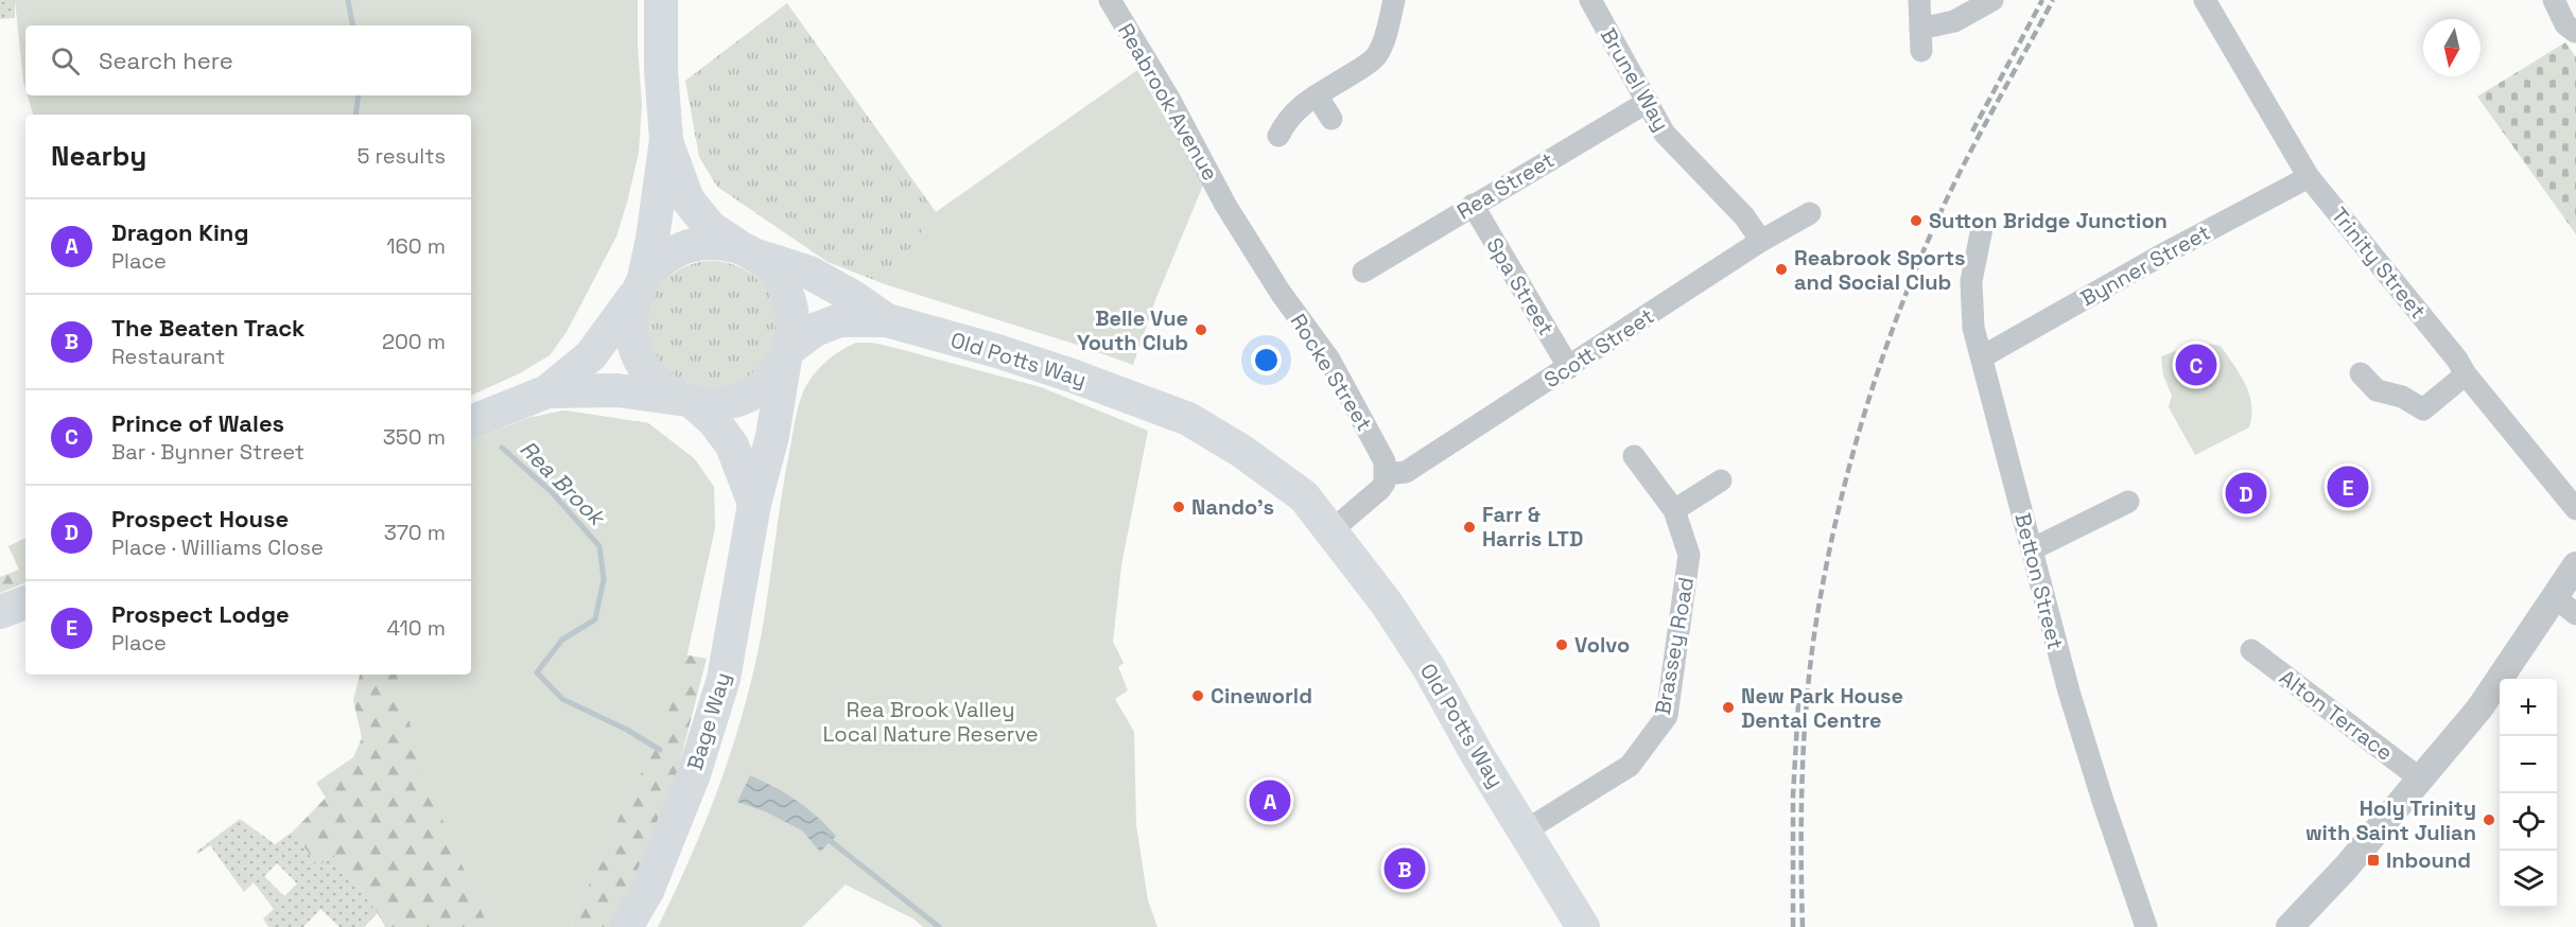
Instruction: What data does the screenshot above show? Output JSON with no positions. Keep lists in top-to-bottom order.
{
  "streets": {
    "main road": ["Old Potts Way", "Bage Way"],
    "street": [
      "Brunel Way",
      "Reabrook Avenue",
      "Rea Street",
      "Trinity Street",
      "Bynner Street",
      "Spa Street",
      "Scott Street",
      "Rocke Street",
      "Betton Street",
      "Brassey Road",
      "Alton Terrace"
    ]
  },
  "crossings": [
    ["Brunel Way", "Rea Street"],
    ["Brunel Way", "Scott Street"],
    ["Reabrook Avenue", "Rocke Street"],
    ["Rea Street", "Spa Street"],
    ["Trinity Street", "Bynner Street"],
    ["Bynner Street", "Betton Street"],
    ["Spa Street", "Scott Street"],
    ["Scott Street", "Rocke Street"],
    ["Old Potts Way", "Brassey Road"],
    ["Old Potts Way", "Bage Way"]
  ],
  "water": ["Rea Brook"],
  "parks": ["Rea Brook Valley Local Nature Reserve"],
  "places": {
    "other": [
      "Sutton Bridge Junction",
      "Reabrook Sports and Social Club",
      "Belle Vue Youth Club",
      "Nando's",
      "Farr & Harris LTD",
      "Volvo",
      "Cineworld",
      "New Park House Dental Centre",
      "Holy Trinity with Saint Julian"
    ],
    "transit": ["Inbound"]
  },
  "north": "bottom",
  "page": {
    "search": "Search here",
    "heading": ["Nearby", "5 results"],
    "list": [
      {
        "mark": "A",
        "name": "Dragon King",
        "note": "Place",
        "value": "160 m"
      },
      {
        "mark": "B",
        "name": "The Beaten Track",
        "note": "Restaurant",
        "value": "200 m"
      },
      {
        "mark": "C",
        "name": "Prince of Wales",
        "note": "Bar · Bynner Street",
        "value": "350 m"
      },
      {
        "mark": "D",
        "name": "Prospect House",
        "note": "Place · Williams Close",
        "value": "370 m"
      },
      {
        "mark": "E",
        "name": "Prospect Lodge",
        "note": "Place",
        "value": "410 m"
      }
    ],
    "pins": [
      "C",
      "E",
      "D",
      "A",
      "B"
    ],
    "map_buttons": ["+", "−"]
  }
}
